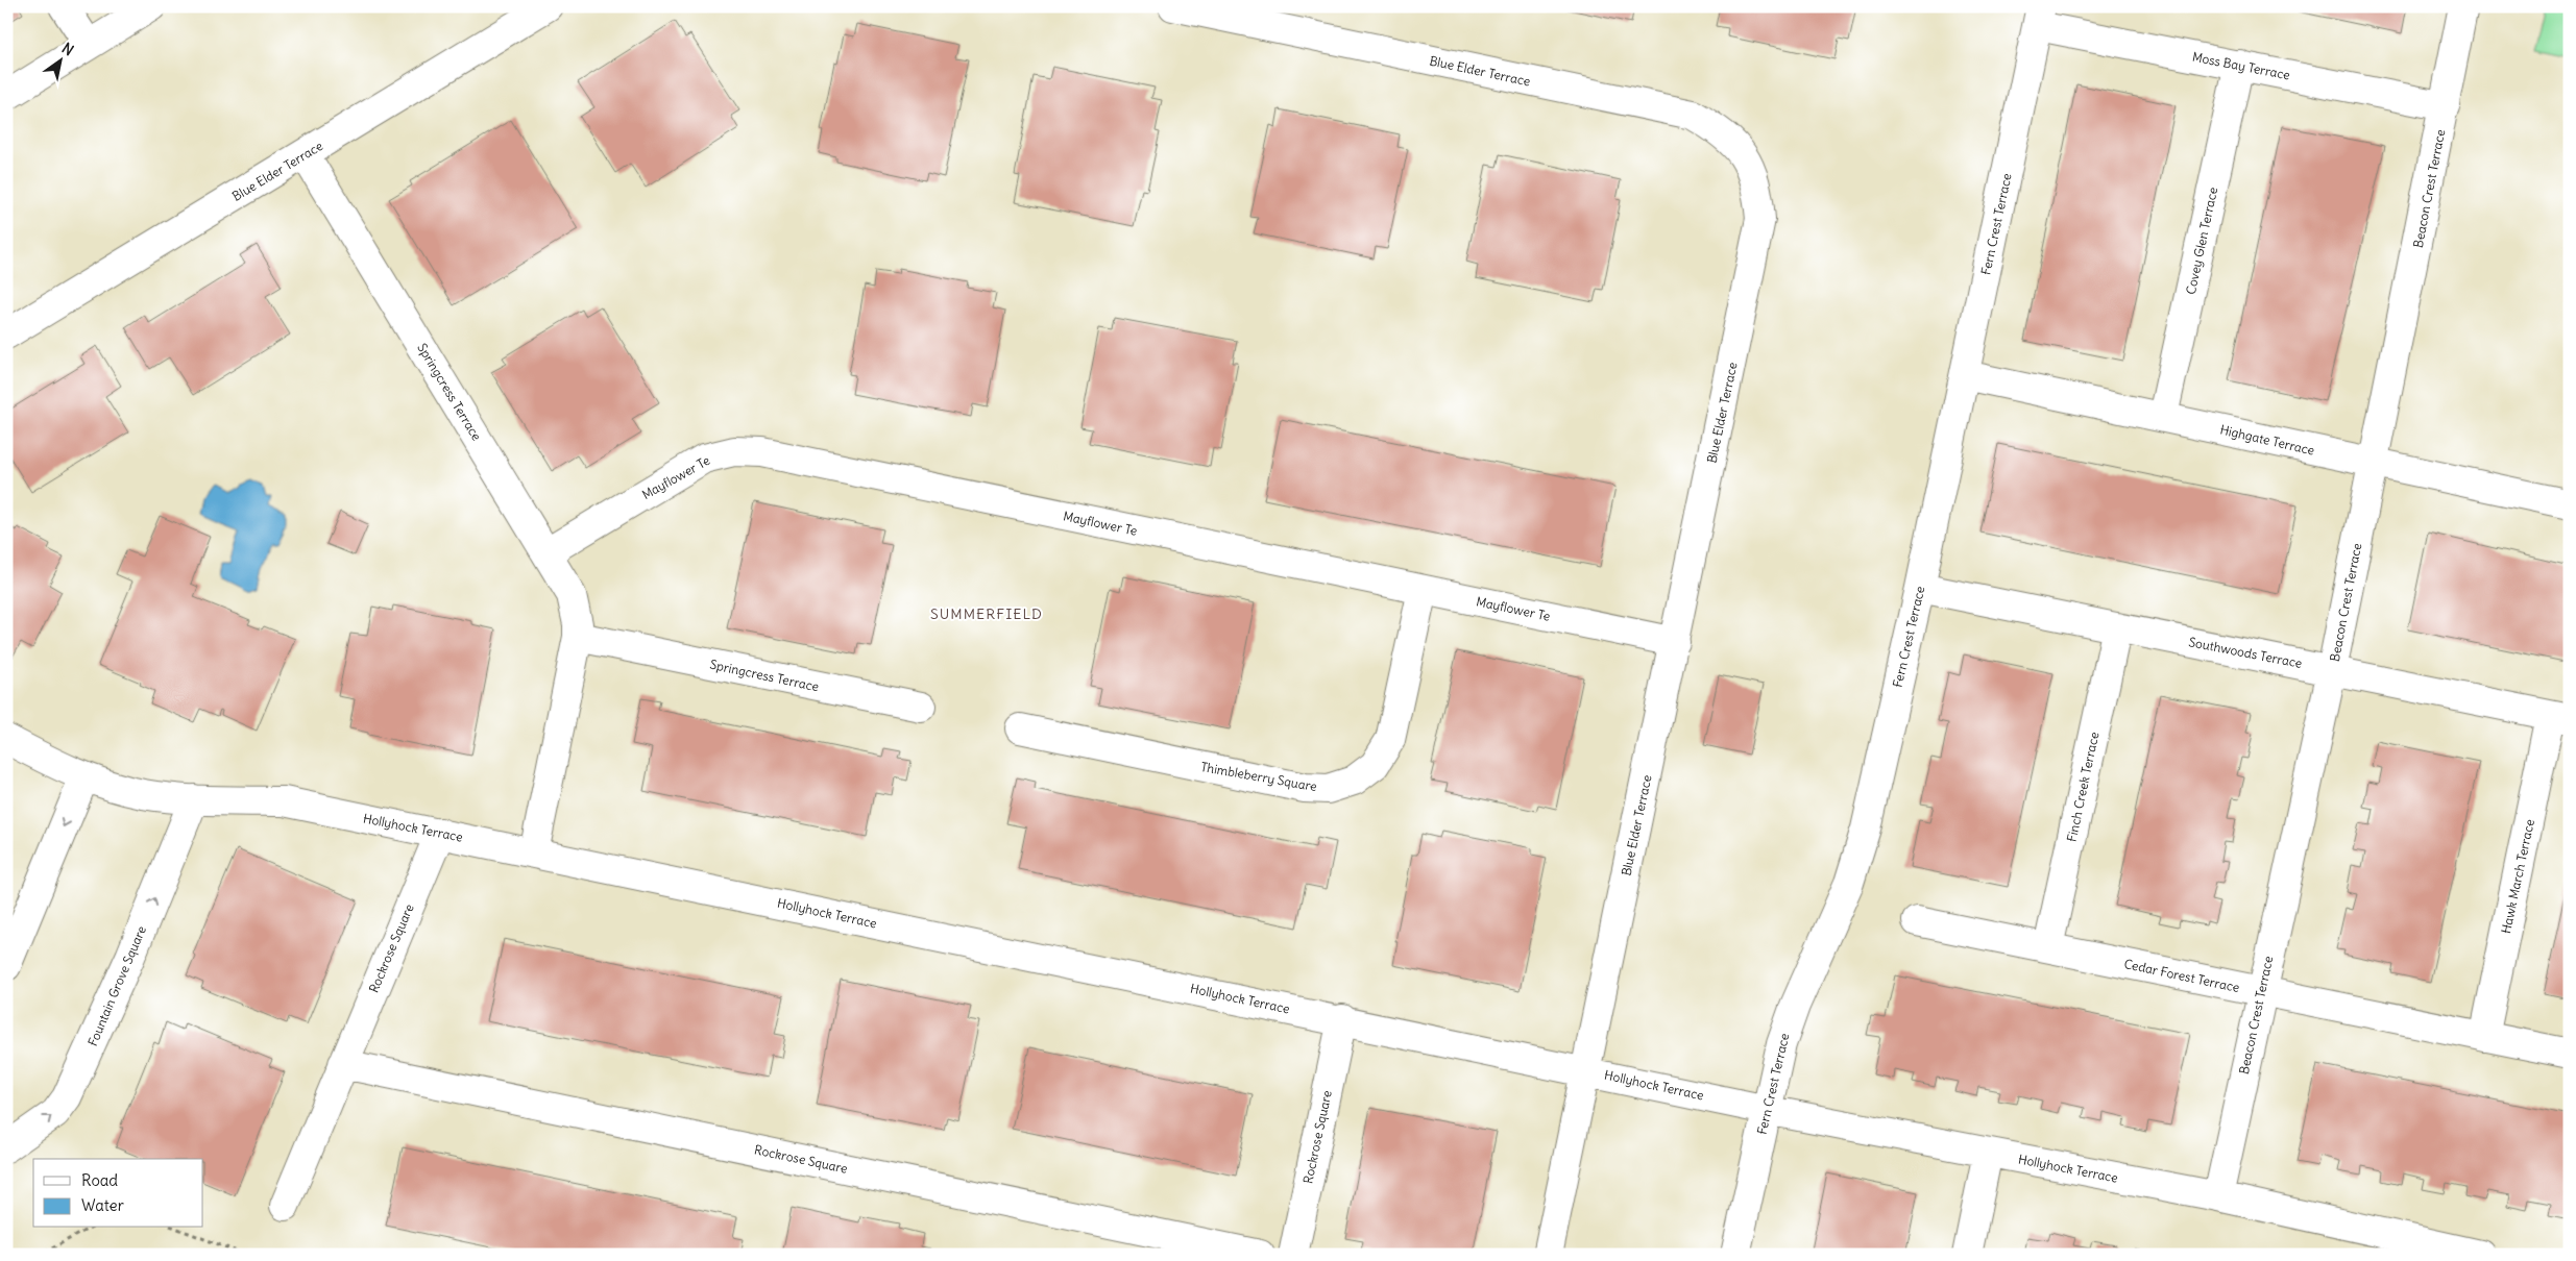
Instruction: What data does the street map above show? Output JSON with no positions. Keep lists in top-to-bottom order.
{
  "streets": {
    "street": [
      "Moss Bay Terrace",
      "Blue Elder Terrace",
      "Beacon Crest Terrace",
      "Fern Crest Terrace",
      "Covey Glen Terrace",
      "Springcress Terrace",
      "Highgate Terrace",
      "Mayflower Te",
      "Southwoods Terrace",
      "Thimbleberry Square",
      "Finch Creek Terrace",
      "Hollyhock Terrace",
      "Hawk March Terrace",
      "Rockrose Square",
      "Cedar Forest Terrace",
      "Fountain Grove Square"
    ]
  },
  "crossings": [
    ["Moss Bay Terrace", "Beacon Crest Terrace"],
    ["Moss Bay Terrace", "Fern Crest Terrace"],
    ["Moss Bay Terrace", "Covey Glen Terrace"],
    ["Blue Elder Terrace", "Springcress Terrace"],
    ["Blue Elder Terrace", "Mayflower Te"],
    ["Blue Elder Terrace", "Hollyhock Terrace"],
    ["Beacon Crest Terrace", "Highgate Terrace"],
    ["Beacon Crest Terrace", "Southwoods Terrace"],
    ["Beacon Crest Terrace", "Hollyhock Terrace"],
    ["Beacon Crest Terrace", "Cedar Forest Terrace"],
    ["Fern Crest Terrace", "Highgate Terrace"],
    ["Fern Crest Terrace", "Southwoods Terrace"],
    ["Fern Crest Terrace", "Hollyhock Terrace"],
    ["Covey Glen Terrace", "Highgate Terrace"],
    ["Springcress Terrace", "Mayflower Te"],
    ["Springcress Terrace", "Hollyhock Terrace"],
    ["Mayflower Te", "Thimbleberry Square"],
    ["Southwoods Terrace", "Finch Creek Terrace"],
    ["Southwoods Terrace", "Hawk March Terrace"],
    ["Finch Creek Terrace", "Cedar Forest Terrace"],
    ["Hollyhock Terrace", "Rockrose Square"],
    ["Hollyhock Terrace", "Fountain Grove Square"],
    ["Hawk March Terrace", "Cedar Forest Terrace"]
  ],
  "districts": ["SUMMERFIELD"],
  "legend": ["Road", "Water"],
  "north": "top right"
}
